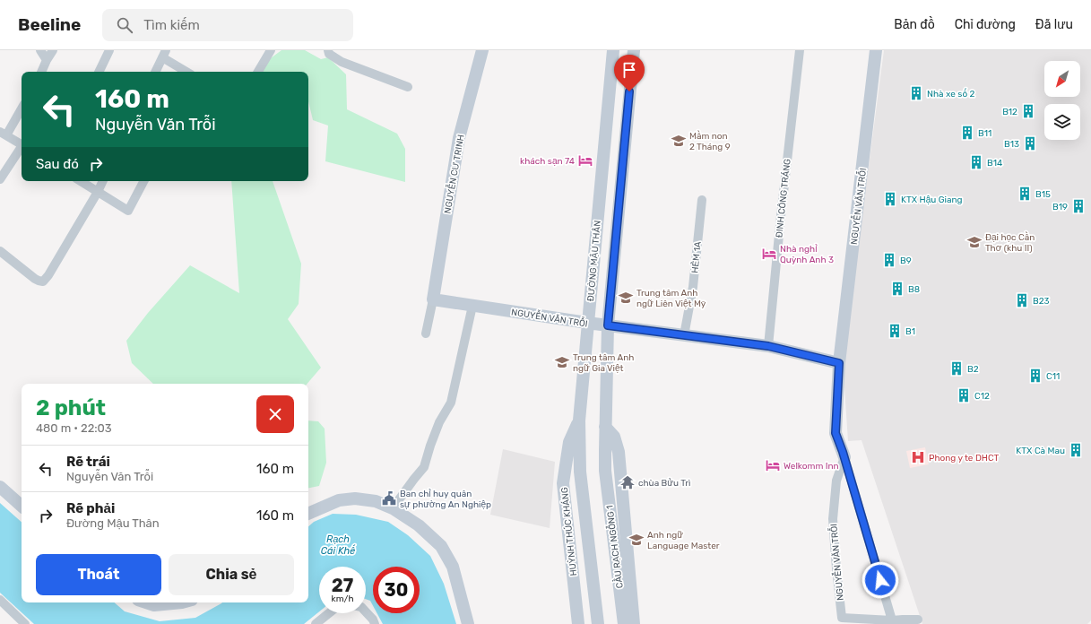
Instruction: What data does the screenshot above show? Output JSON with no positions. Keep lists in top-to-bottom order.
{
  "streets": {
    "street": [
      "NGUYỄN CƯ TRINH",
      "ĐINH CÔNG TRÁNG",
      "NGUYỄN VĂN TRỖI",
      "HẺM 1A",
      "ĐƯỜNG MẬU THÂN",
      "HUỲNH THÚC KHÁNG",
      "CẦU RẠCH NGỖNG 1"
    ]
  },
  "crossings": [
    ["ĐINH CÔNG TRÁNG", "NGUYỄN VĂN TRỖI"],
    ["NGUYỄN VĂN TRỖI", "HẺM 1A"],
    ["NGUYỄN VĂN TRỖI", "ĐƯỜNG MẬU THÂN"],
    ["ĐƯỜNG MẬU THÂN", "HUỲNH THÚC KHÁNG"]
  ],
  "water": ["Rạch Cái Khế"],
  "places": {
    "building": [
      "Nhà xe số 2",
      "B12",
      "B11",
      "B13",
      "B14",
      "B15",
      "KTX Hậu Giang",
      "B19",
      "B9",
      "B8",
      "B23",
      "B1",
      "B2",
      "C11",
      "C12",
      "KTX Cà Mau"
    ],
    "school or university": [
      "Mầm non 2 Tháng 9",
      "Đại học Cần Thơ (khu II)",
      "Trung tâm Anh ngữ Liên Việt Mỹ",
      "Trung tâm Anh ngữ Gia Việt",
      "Anh ngữ Language Master"
    ],
    "hotel": ["khách sạn 74", "Nhà nghỉ Quỳnh Anh 3", "Welkomm Inn"],
    "hospital": ["Phong y te DHCT"],
    "temple": ["chùa Bửu Trì"],
    "public building": ["Ban chỉ huy quân sự phường An Nghiệp"]
  },
  "north": "bottom left",
  "page": {
    "header": "Beeline",
    "search": "Tìm kiếm",
    "nav": ["Bản đồ", "Chỉ đường", "Đã lưu"],
    "turn": ["160 m", "Nguyễn Văn Trỗi"],
    "then": "Sau đó",
    "heading": ["2 phút", "480 m · 22:03"],
    "list": [
      {
        "name": "Rẽ trái",
        "note": "Nguyễn Văn Trỗi",
        "value": "160 m"
      },
      {
        "name": "Rẽ phải",
        "note": "Đường Mậu Thân",
        "value": "160 m"
      }
    ],
    "buttons": ["Thoát", "Chia sẻ"],
    "speed": "27 km/h",
    "limit": "30"
  }
}
